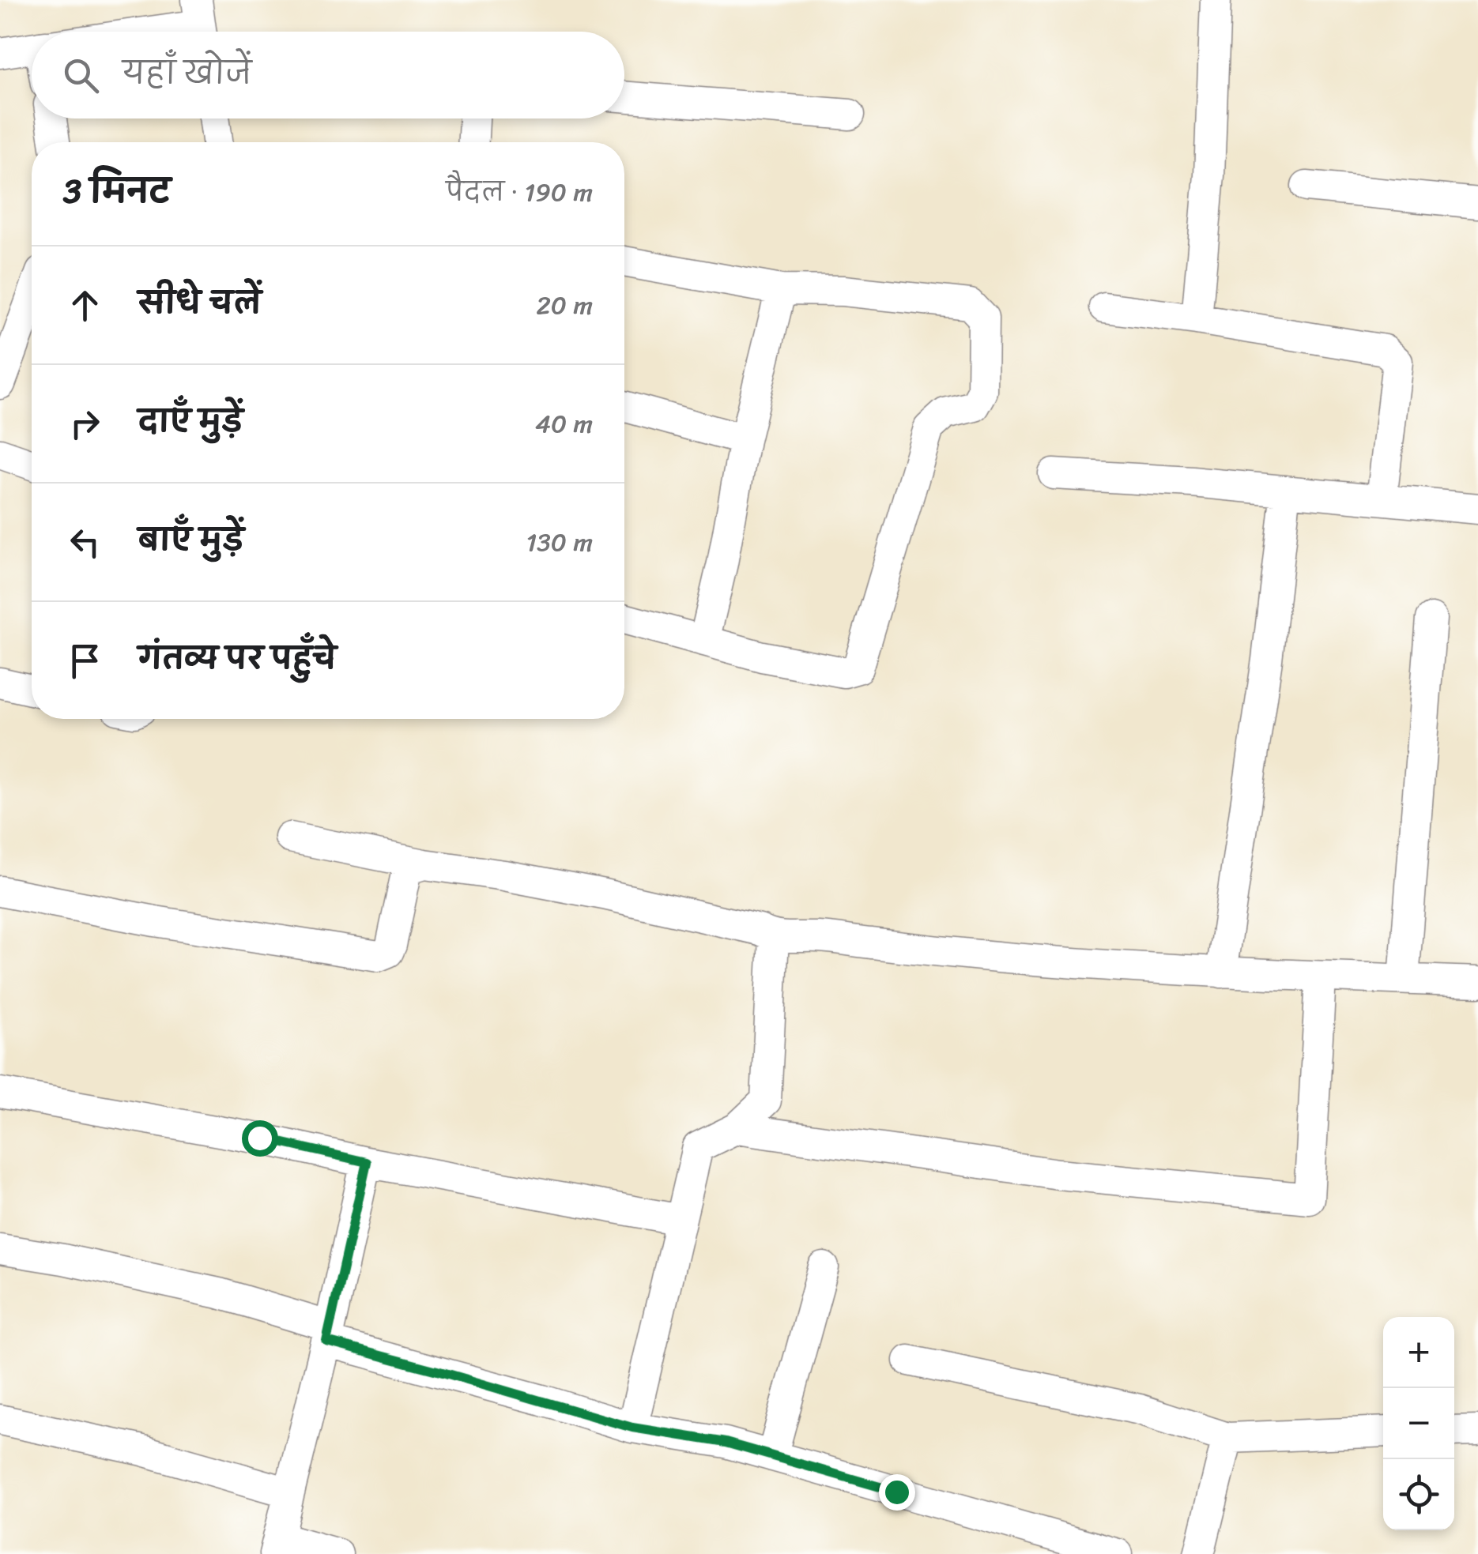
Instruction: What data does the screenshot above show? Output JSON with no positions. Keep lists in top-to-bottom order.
{
  "page": {
    "search": "यहाँ खोजें",
    "heading": ["3 मिनट", "पैदल · 190 m"],
    "list": [
      ["सीधे चलें", "20 m"],
      ["दाएँ मुड़ें", "40 m"],
      ["बाएँ मुड़ें", "130 m"],
      "गंतव्य पर पहुँचे"
    ],
    "map_buttons": ["+", "−"]
  }
}
